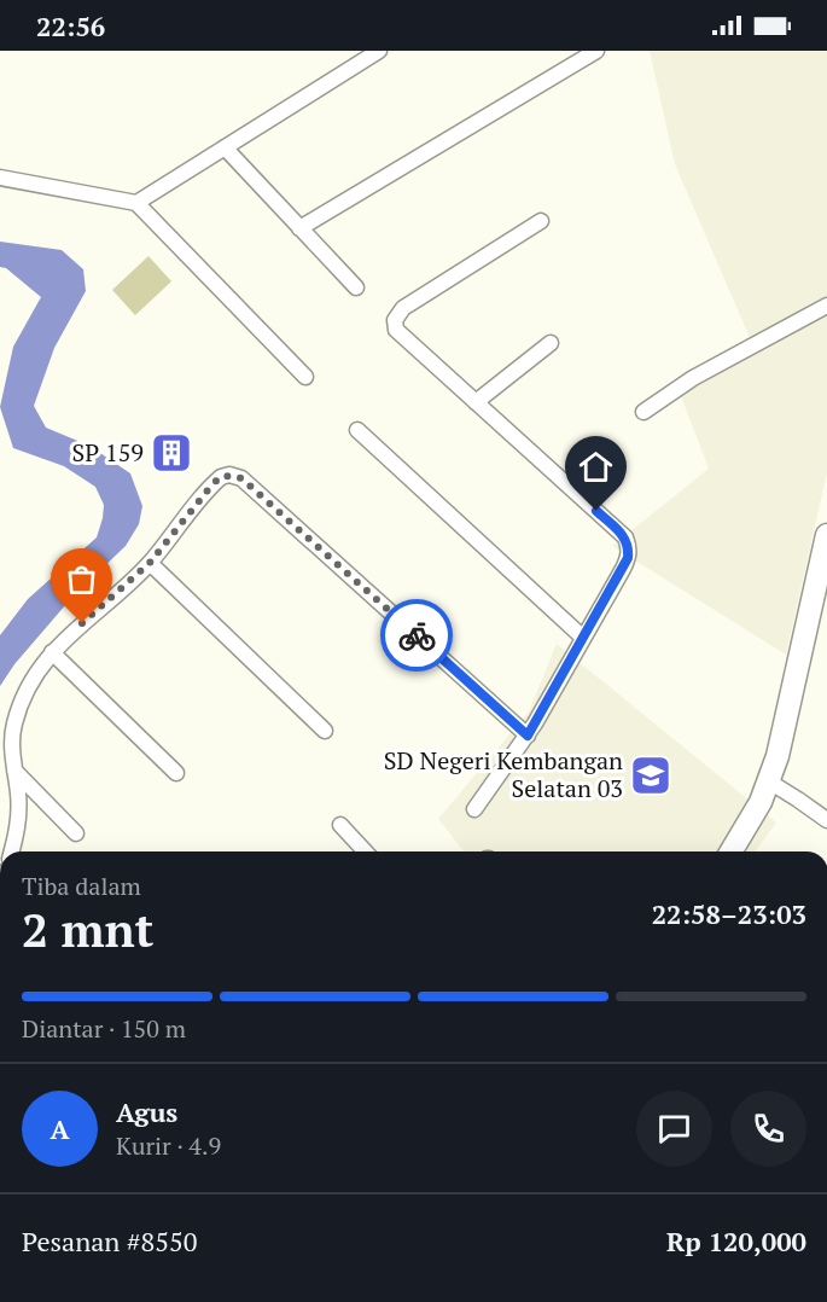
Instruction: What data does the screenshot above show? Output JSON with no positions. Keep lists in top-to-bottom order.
{
  "places": {
    "building": ["SP 159"],
    "school or university": ["SD Negeri Kembangan Selatan 03"]
  },
  "page": {
    "status": "22:56",
    "heading": ["2 mnt", "Tiba dalam", "22:58–23:03"],
    "panel": [
      "Agus",
      "Kurir · 4.9",
      "Pesanan #8550",
      "Rp 120,000"
    ],
    "bar": "Diantar · 150 m",
    "round": "A"
  }
}
